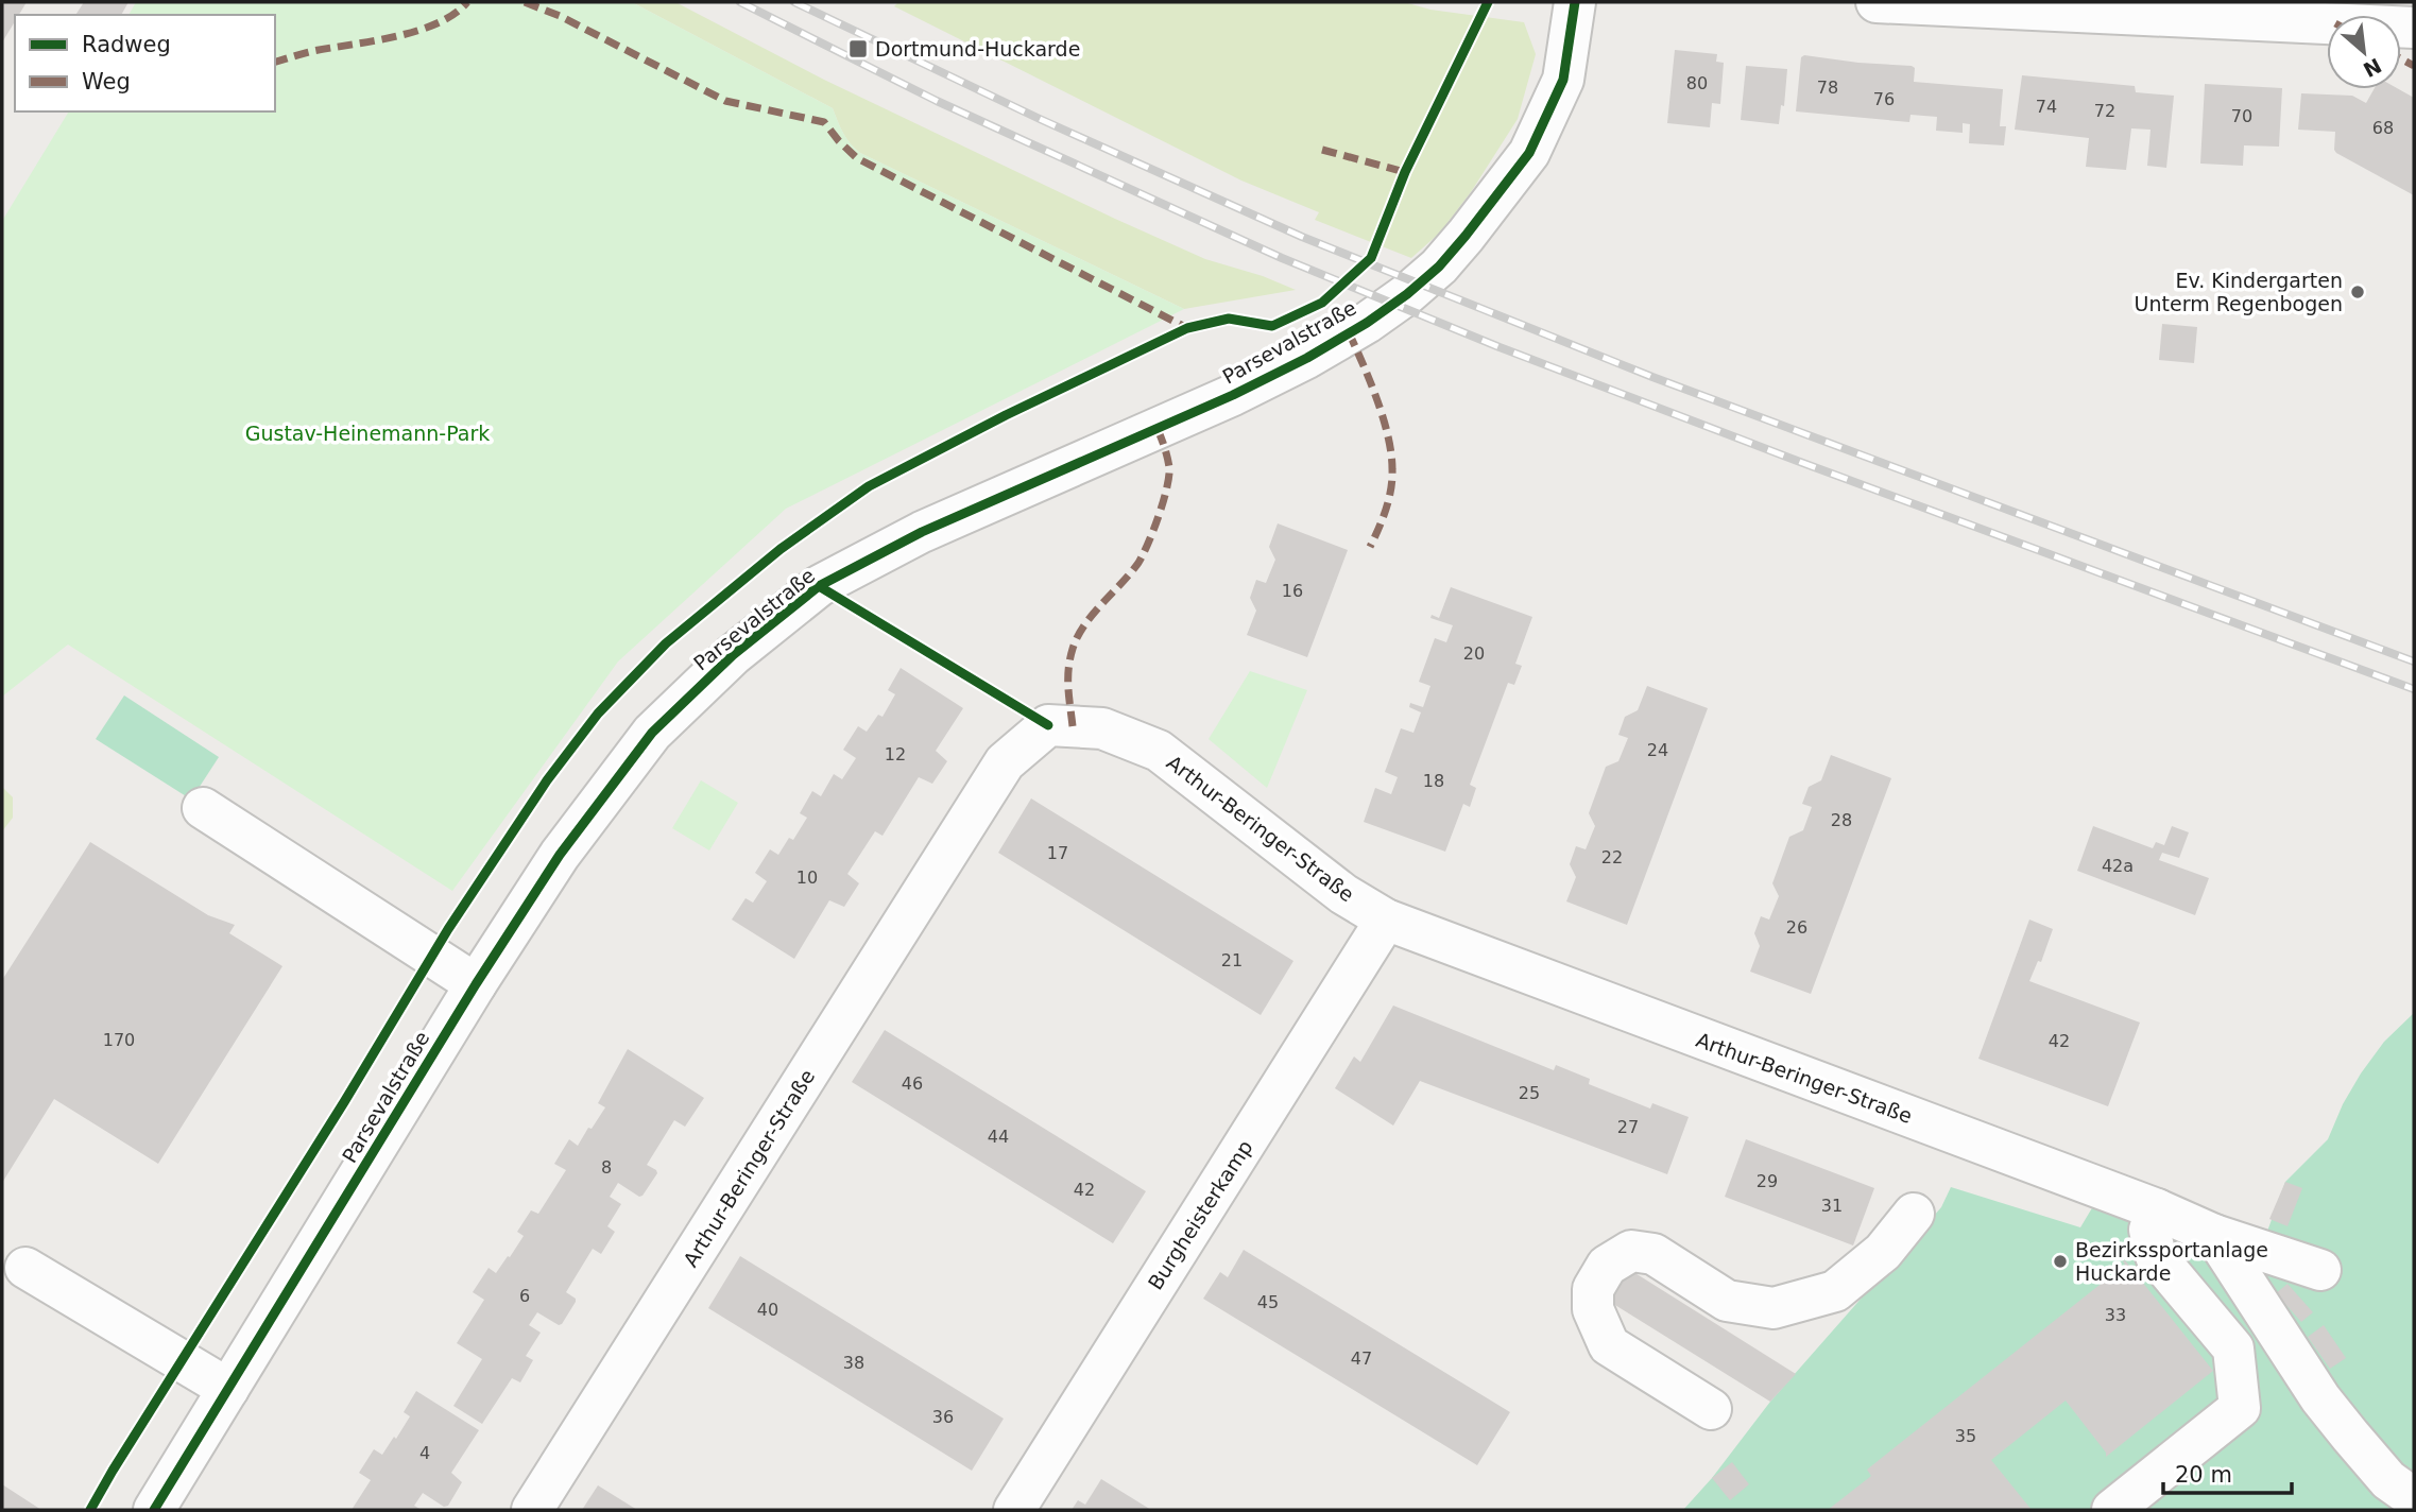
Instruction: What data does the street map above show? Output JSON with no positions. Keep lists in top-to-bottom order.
{
  "streets": {
    "street": ["Parsevalstraße", "Arthur-Beringer-Straße", "Burgheisterkamp"]
  },
  "crossings": [
    ["Arthur-Beringer-Straße", "Burgheisterkamp"]
  ],
  "parks": ["Gustav-Heinemann-Park"],
  "places": {
    "transit": ["Dortmund-Huckarde"],
    "other": ["Ev. Kindergarten Unterm Regenbogen", "Bezirkssportanlage Huckarde"]
  },
  "house_numbers": [
    "80",
    "78",
    "76",
    "74",
    "72",
    "70",
    "68",
    "16",
    "20",
    "24",
    "12",
    "18",
    "28",
    "17",
    "22",
    "42a",
    "10",
    "26",
    "21",
    "170",
    "42",
    "46",
    "25",
    "27",
    "44",
    "8",
    "29",
    "42",
    "31",
    "6",
    "45",
    "40",
    "33",
    "47",
    "38",
    "36",
    "35",
    "4"
  ],
  "legend": ["Radweg", "Weg"],
  "scale_bar": "20 m",
  "north": "bottom right"
}
